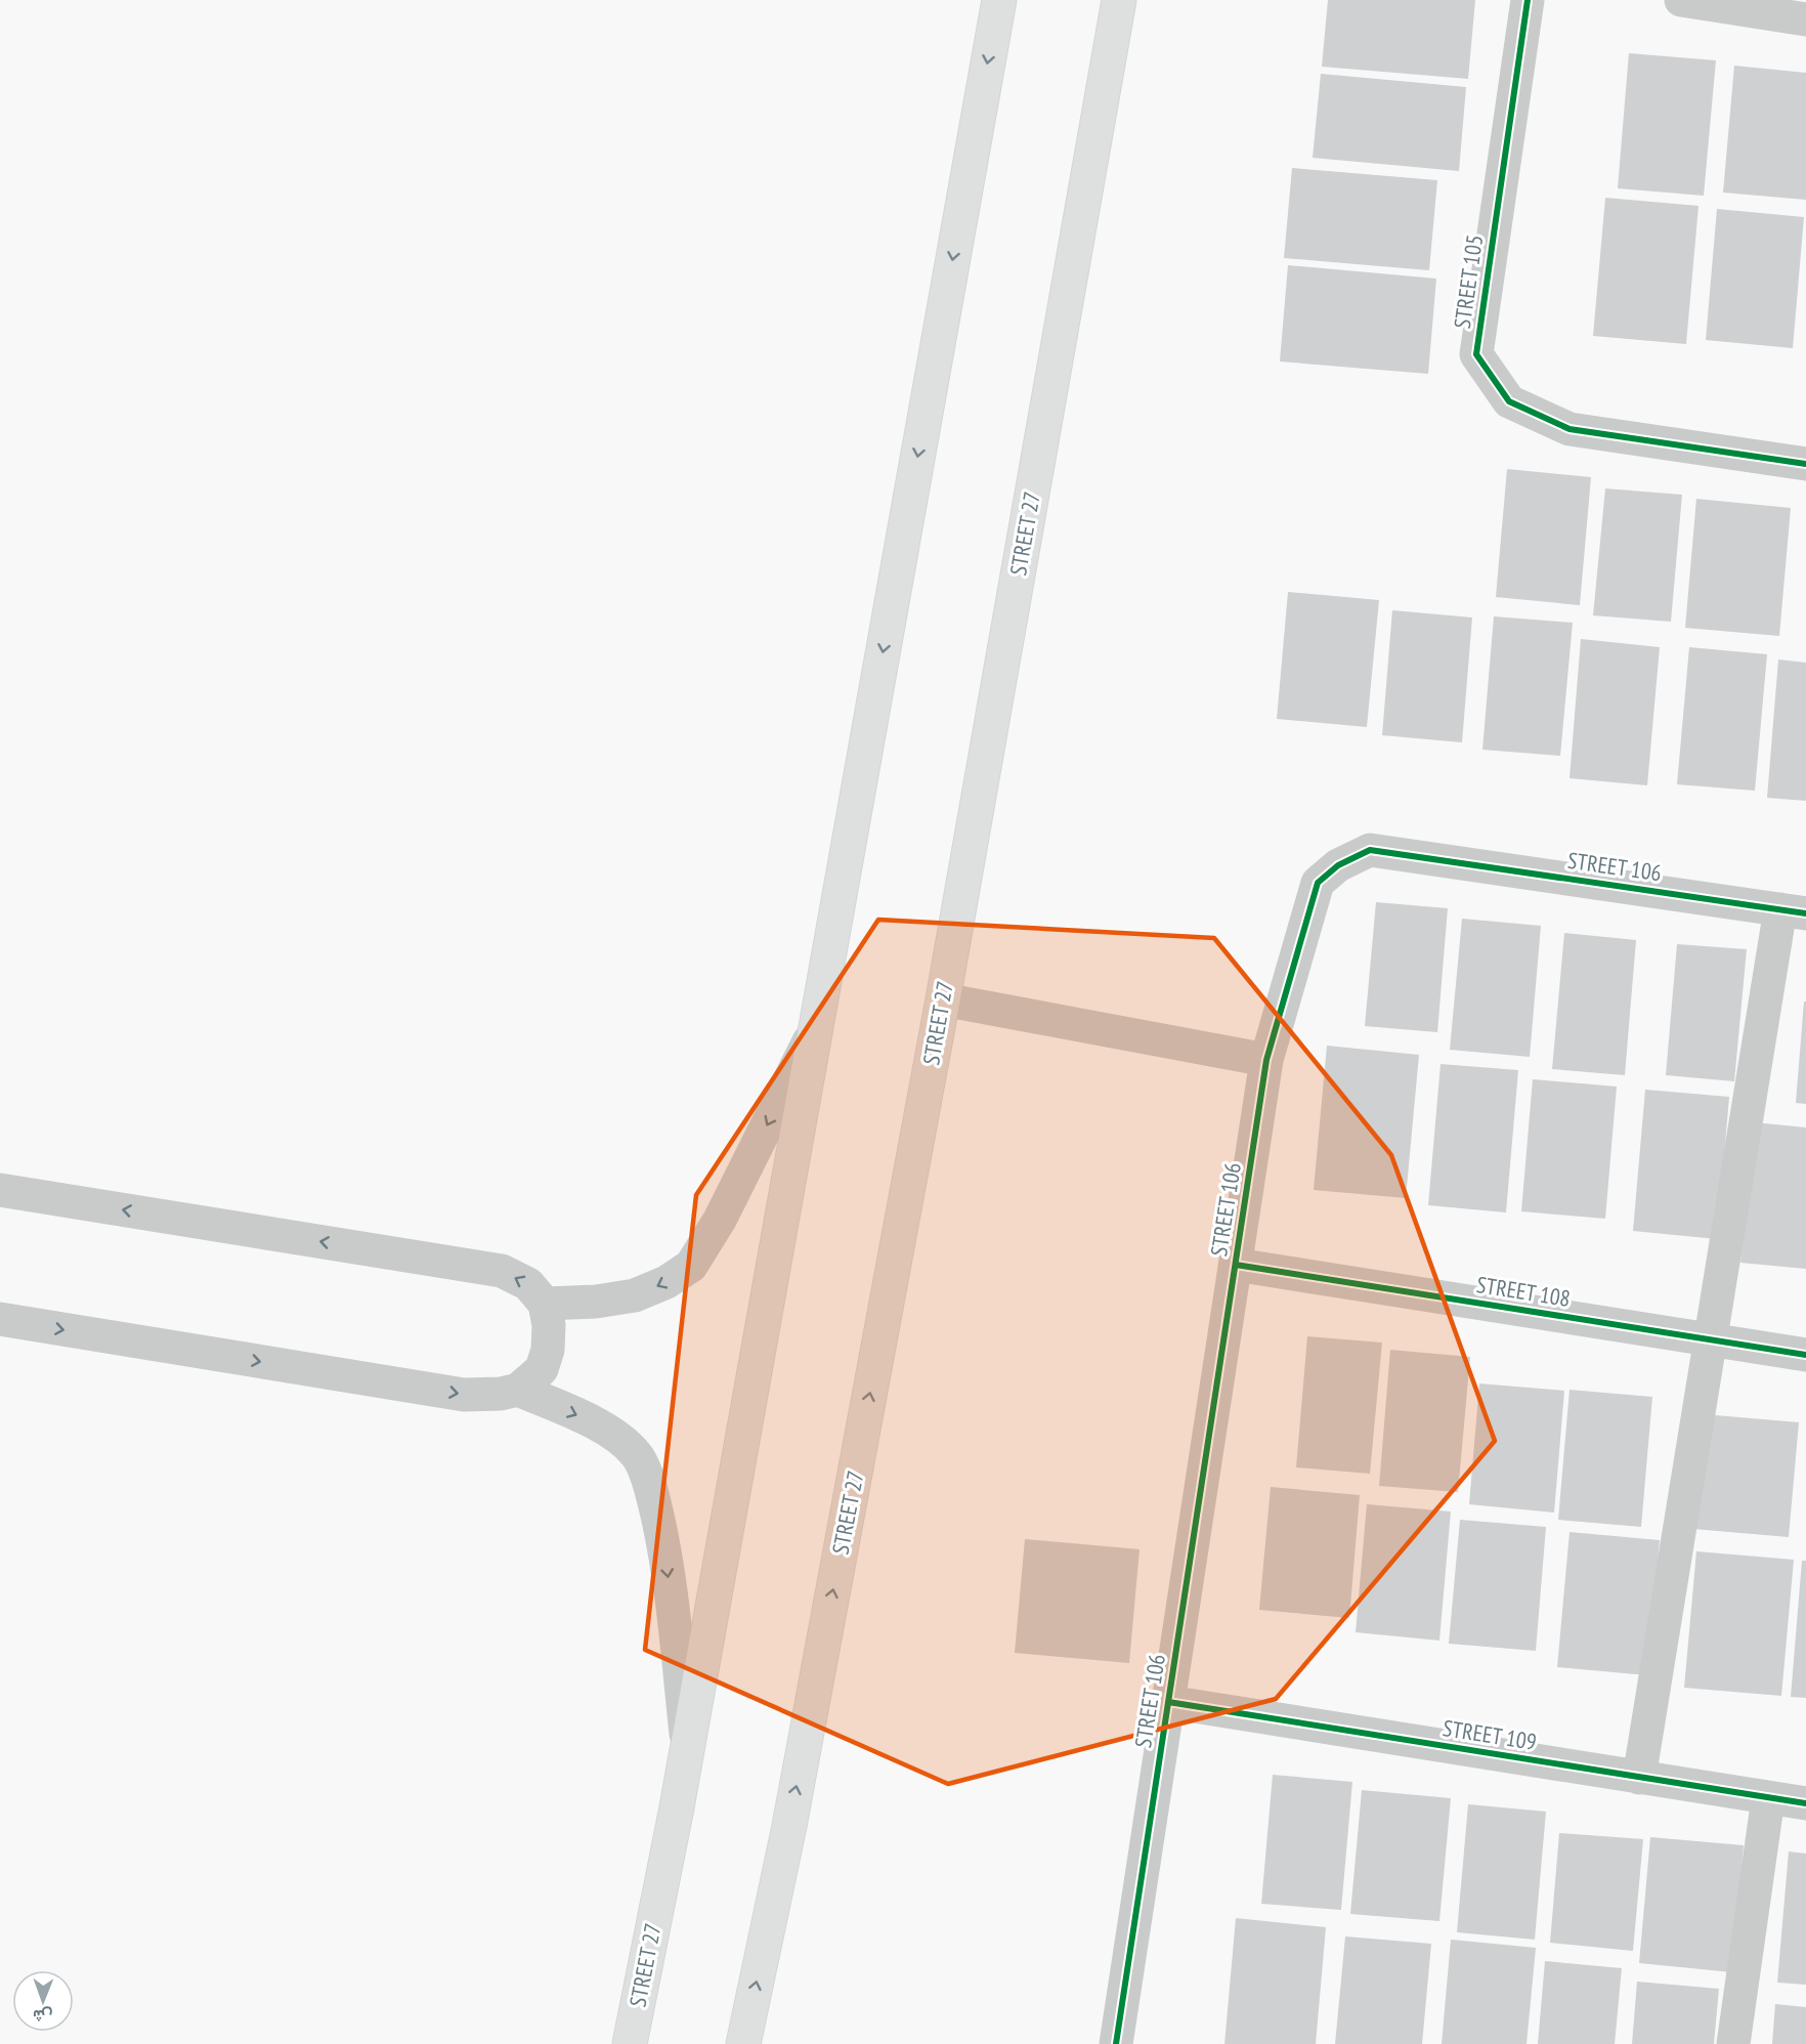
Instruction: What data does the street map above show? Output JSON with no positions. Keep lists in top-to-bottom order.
{
  "streets": {
    "main road": ["STREET 27"],
    "street": [
      "STREET 105",
      "STREET 106",
      "STREET 108",
      "STREET 109"
    ]
  },
  "crossings": [
    ["STREET 106", "STREET 108"],
    ["STREET 106", "STREET 109"]
  ],
  "north": "bottom"
}
